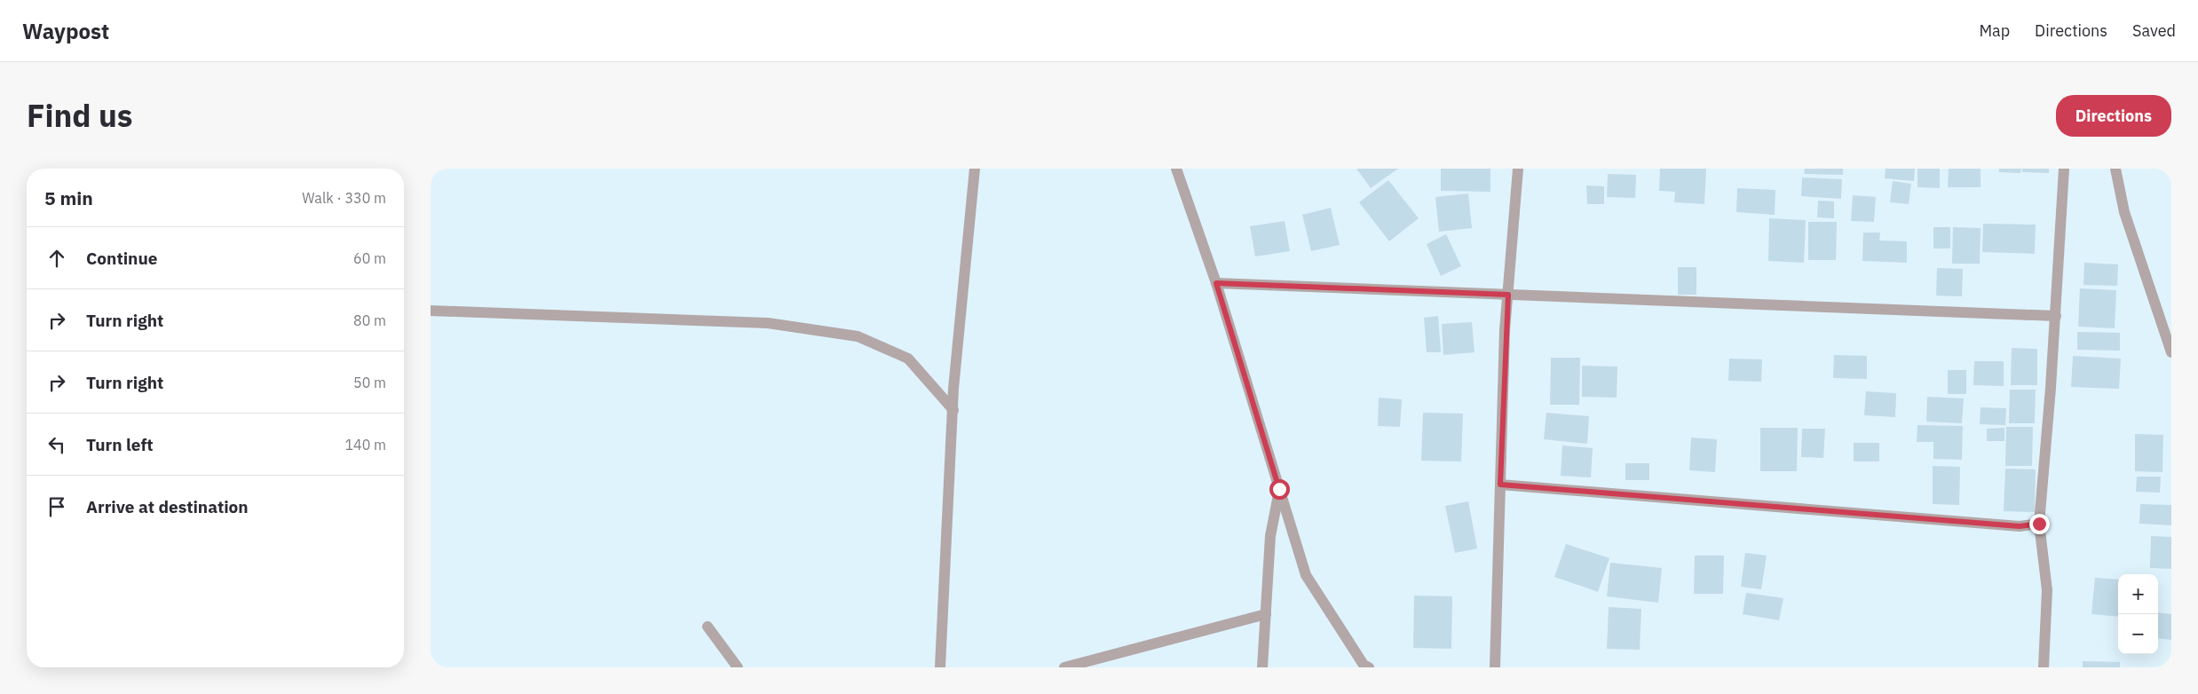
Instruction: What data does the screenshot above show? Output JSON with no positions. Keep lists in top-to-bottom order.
{
  "page": {
    "header": "Waypost",
    "nav": ["Map", "Directions", "Saved"],
    "title": "Find us",
    "buttons": "Directions",
    "heading": ["5 min", "Walk · 330 m"],
    "list": [
      ["Continue", "60 m"],
      ["Turn right", "80 m"],
      ["Turn right", "50 m"],
      ["Turn left", "140 m"],
      "Arrive at destination"
    ],
    "map_buttons": ["+", "−"]
  }
}
